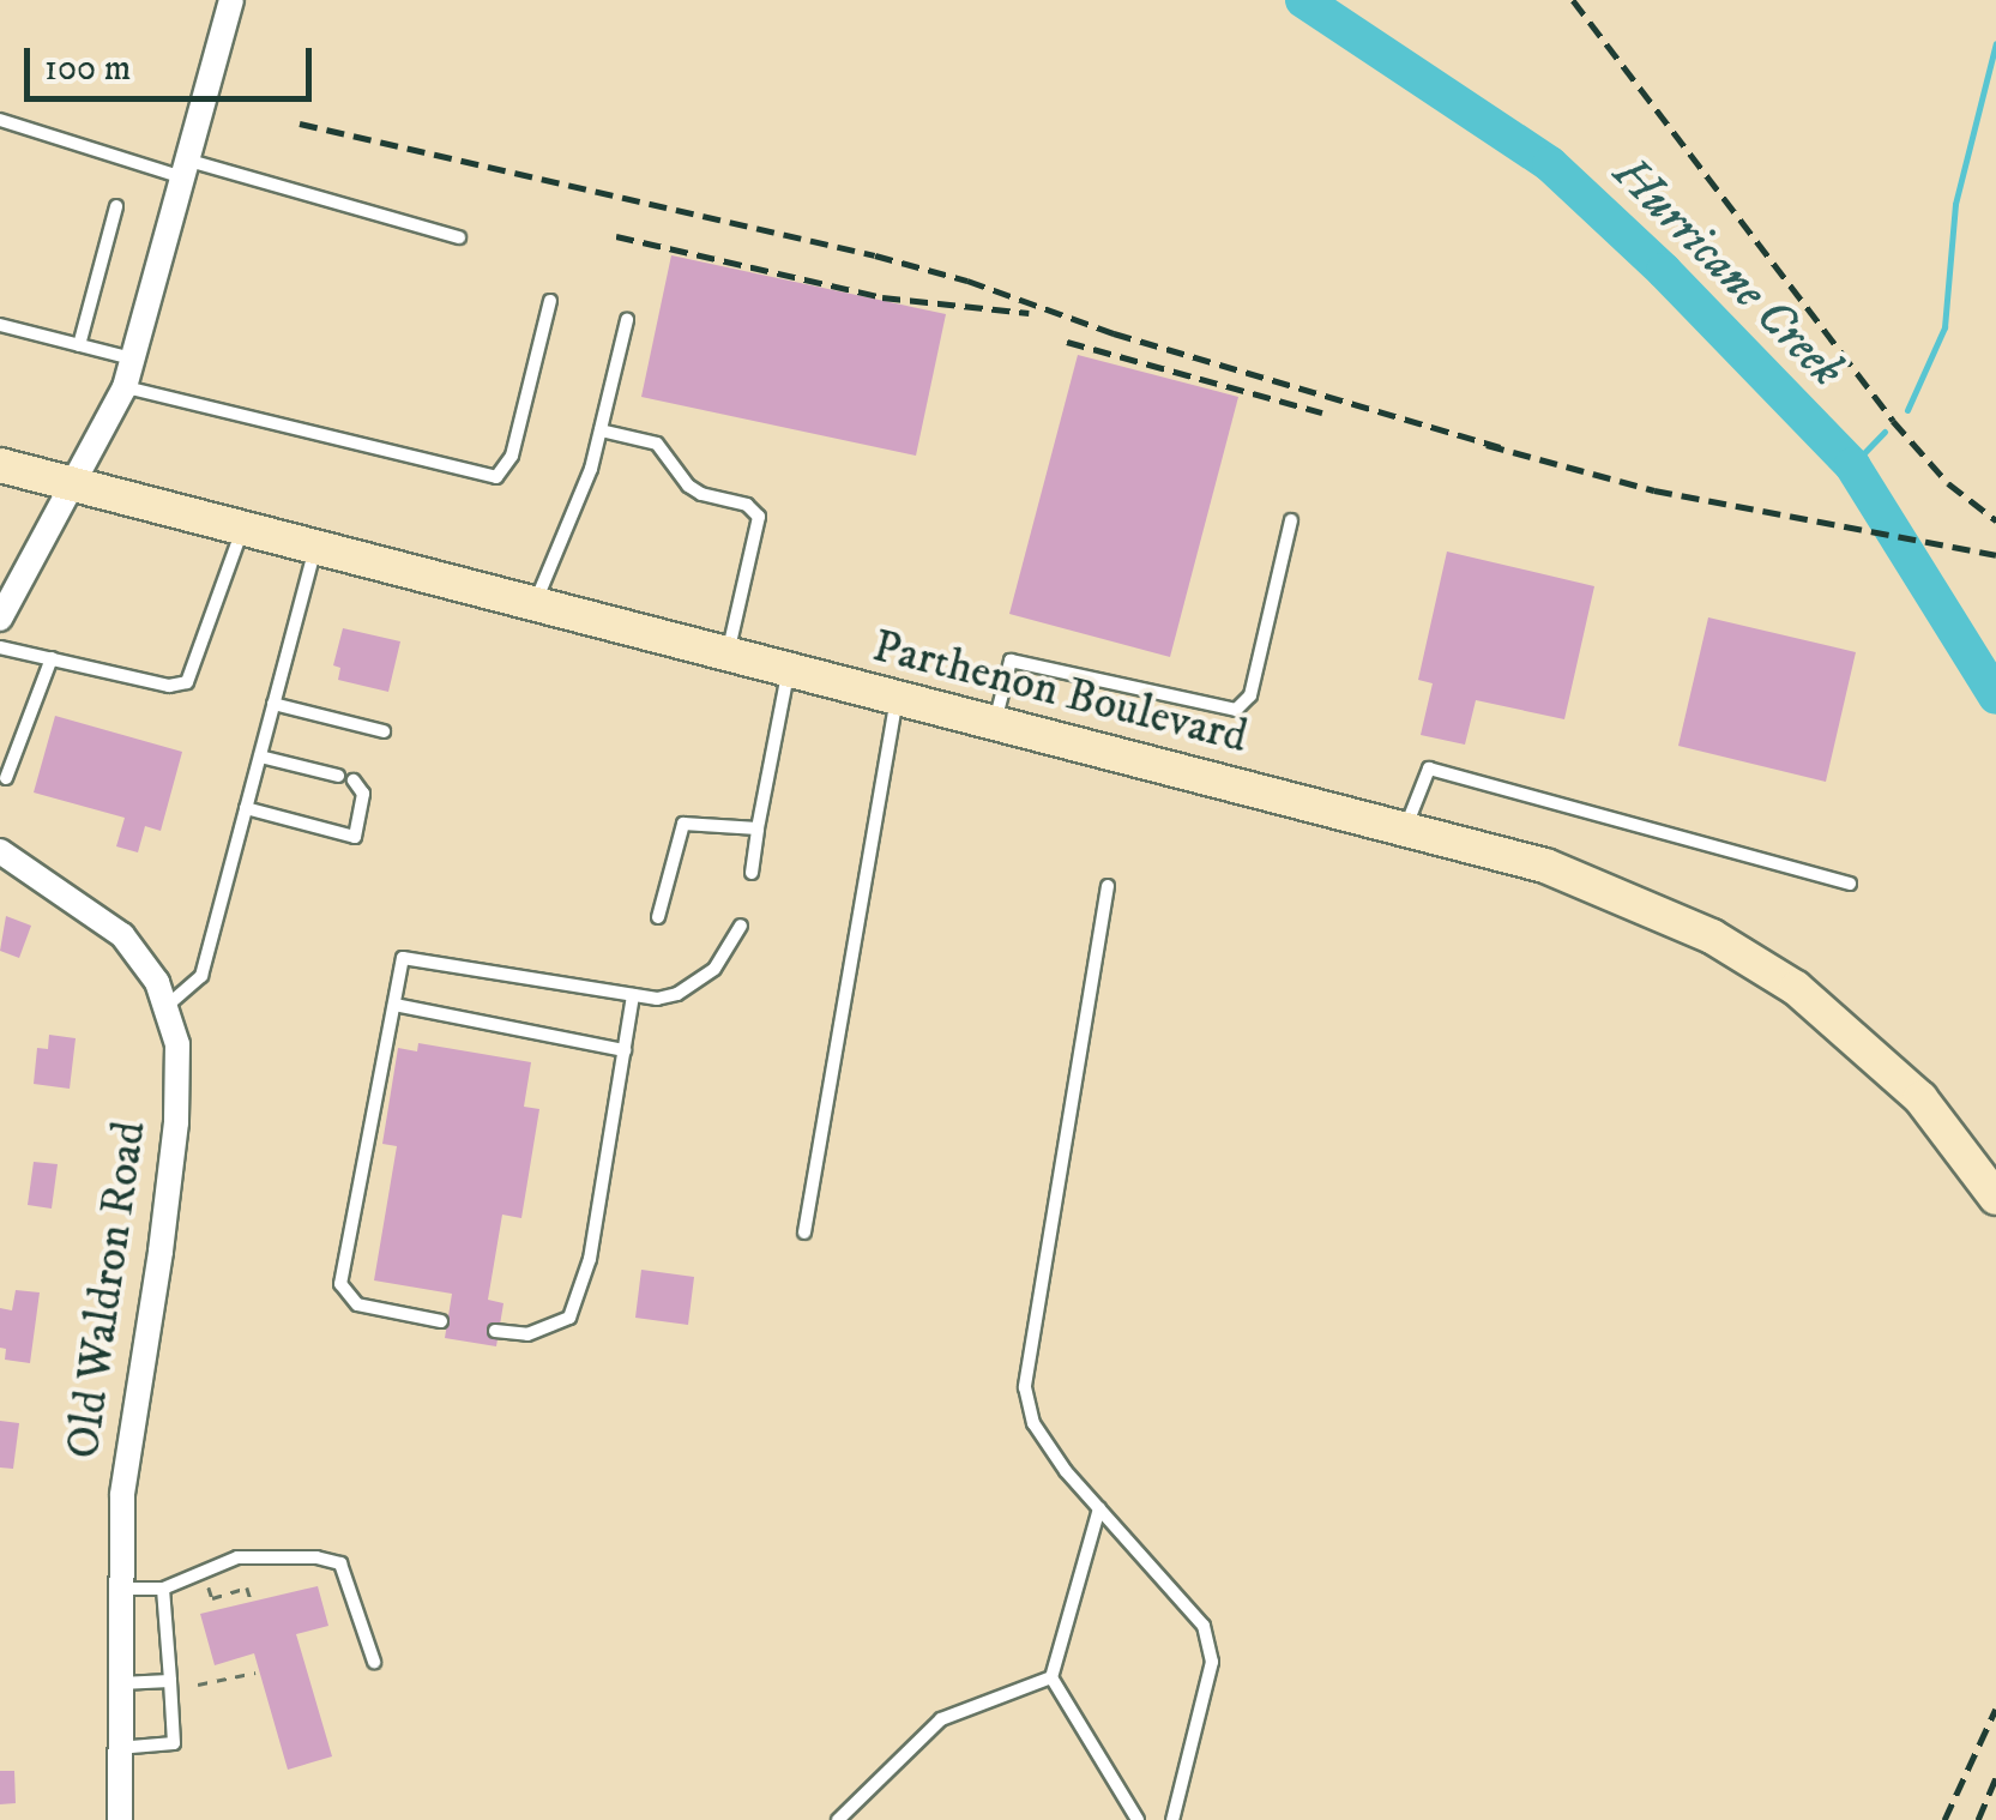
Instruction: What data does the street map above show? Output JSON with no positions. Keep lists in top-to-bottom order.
{
  "streets": {
    "main road": ["Parthenon Boulevard"],
    "street": ["Old Waldron Road"]
  },
  "water": ["Hurricane Creek"],
  "scale_bar": "100 m"
}
